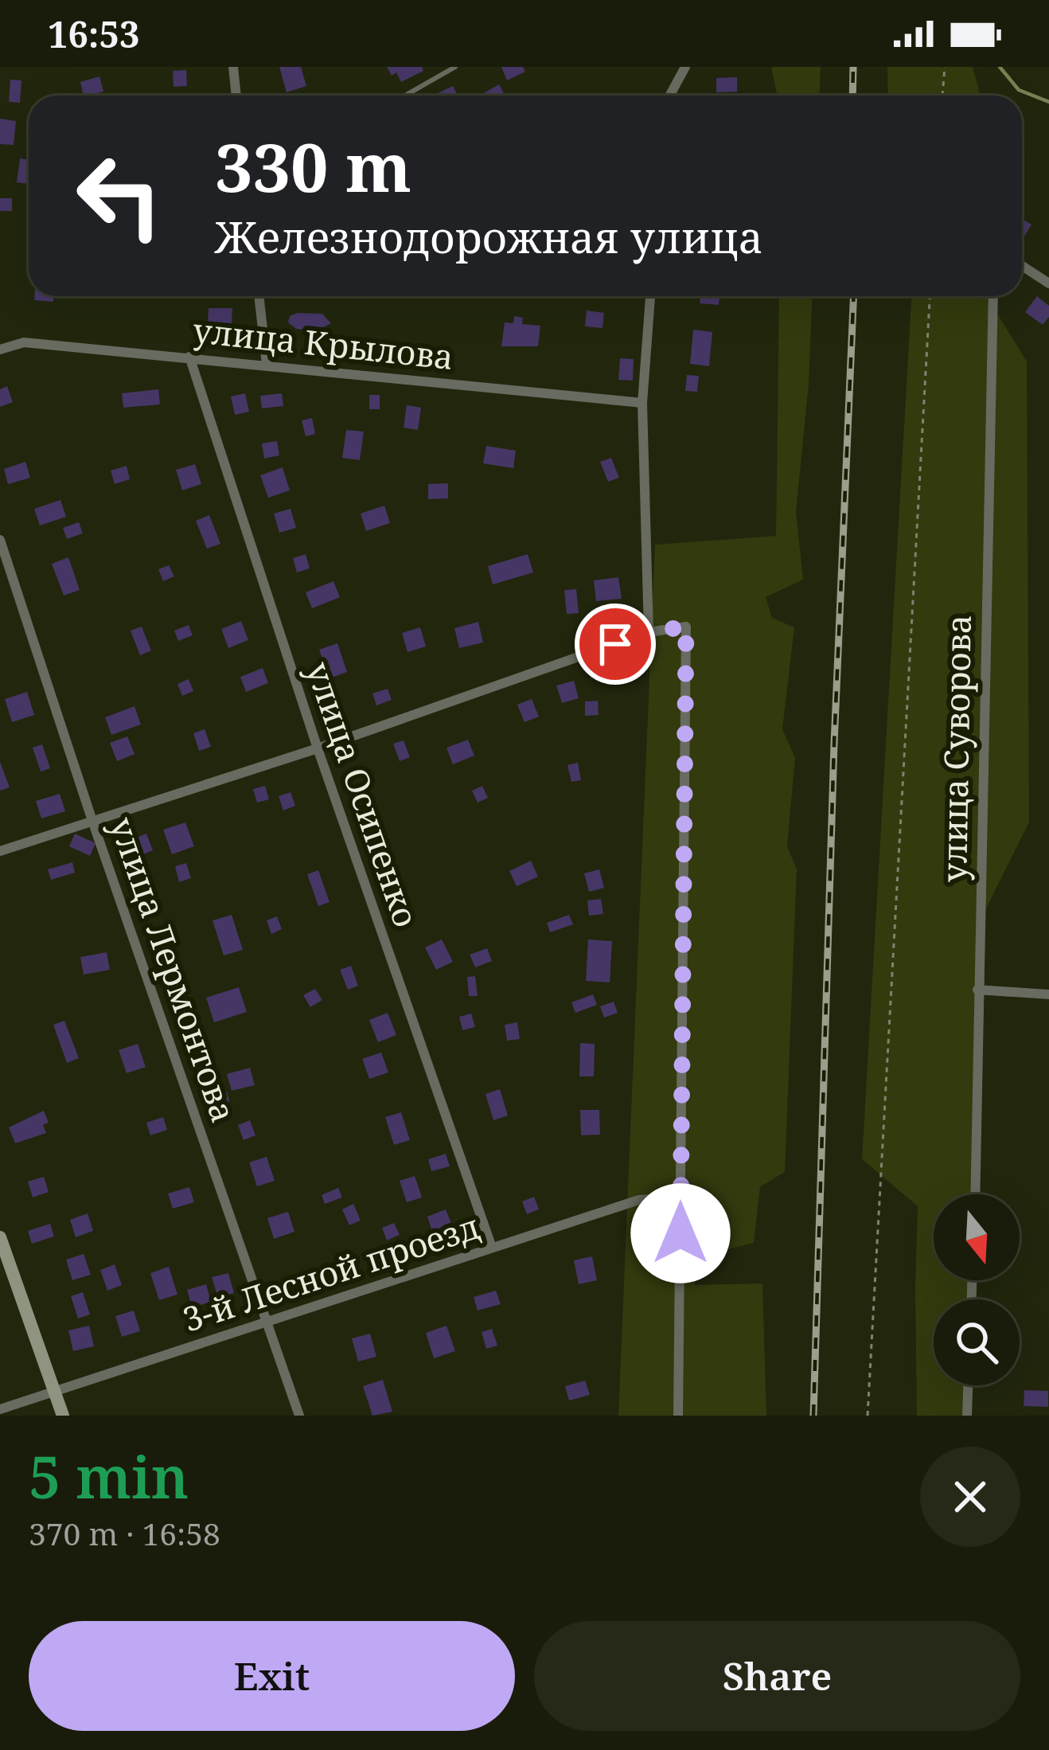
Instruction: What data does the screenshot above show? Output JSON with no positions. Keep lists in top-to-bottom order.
{
  "streets": {
    "street": [
      "улица Крылова",
      "улица Суворова",
      "улица Осипенко",
      "улица Лермонтова",
      "3-й Лесной проезд"
    ]
  },
  "crossings": [
    ["улица Крылова", "улица Осипенко"],
    ["улица Осипенко", "3-й Лесной проезд"],
    ["улица Лермонтова", "3-й Лесной проезд"]
  ],
  "north": "bottom",
  "page": {
    "status": "16:53",
    "turn": ["330 m", "Железнодорожная улица"],
    "heading": ["5 min", "370 m · 16:58"],
    "buttons": ["Exit", "Share"]
  }
}
